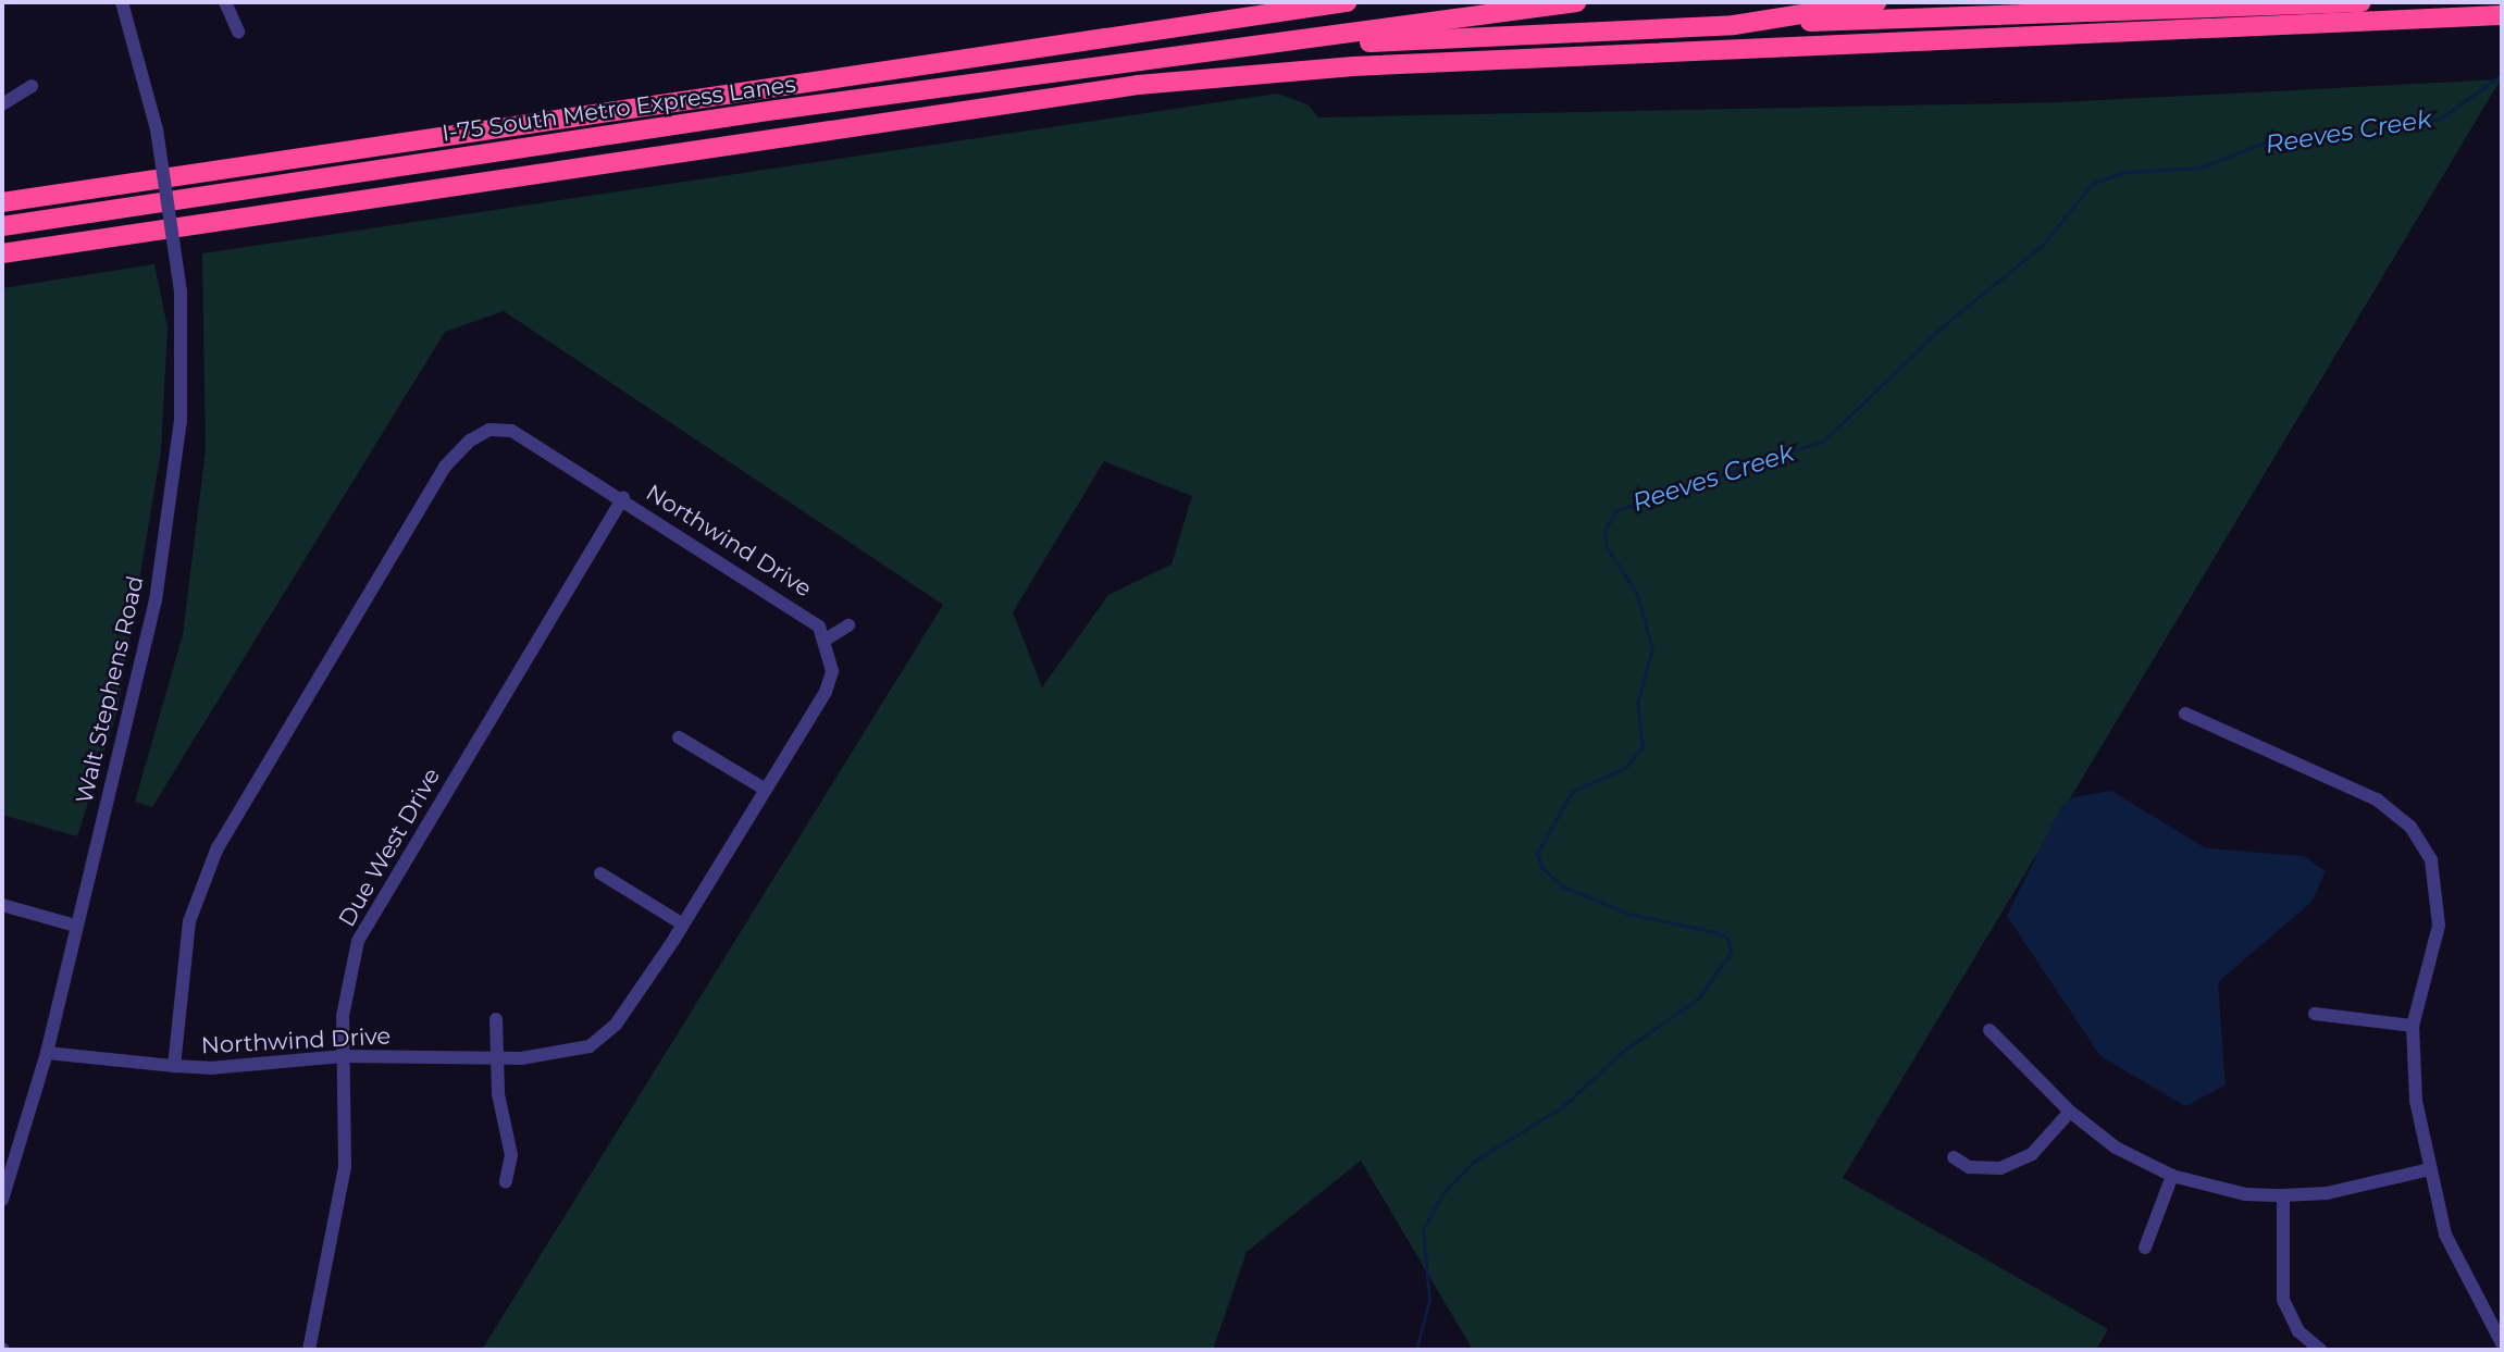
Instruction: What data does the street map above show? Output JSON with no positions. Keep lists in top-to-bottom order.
{
  "streets": {
    "highway": ["I-75 South Metro Express Lanes"],
    "street": ["Northwind Drive", "Walt Stephens Road", "Due West Drive"]
  },
  "crossings": [
    ["Northwind Drive", "Walt Stephens Road"],
    ["Northwind Drive", "Due West Drive"]
  ],
  "water": ["Reeves Creek"]
}
